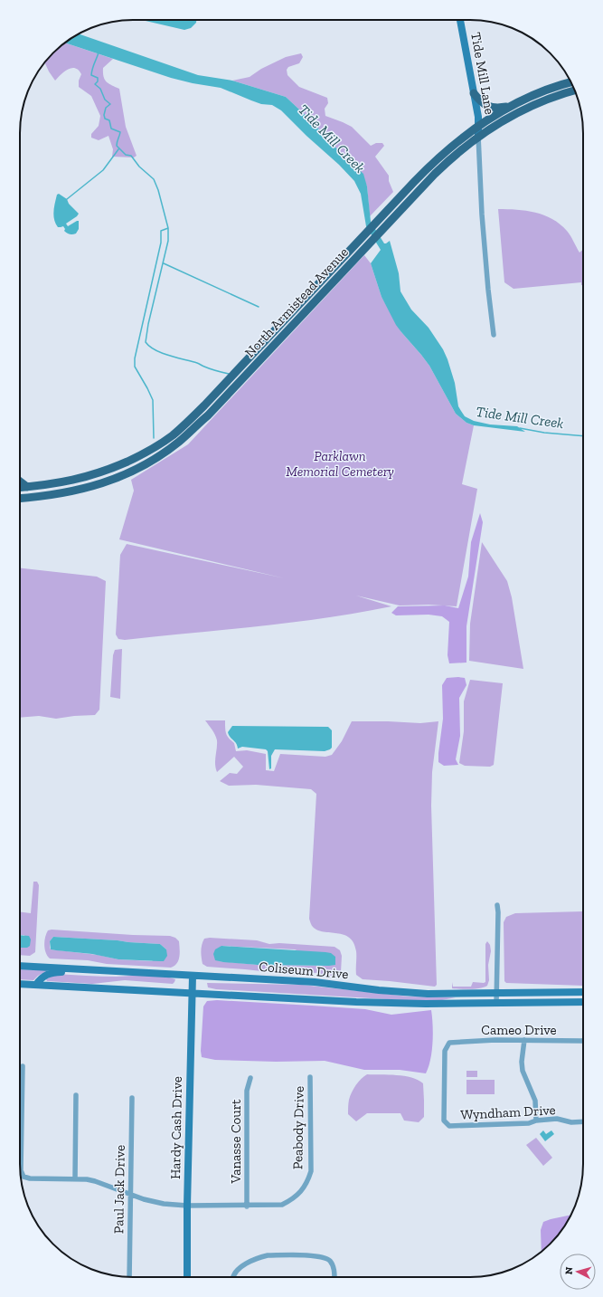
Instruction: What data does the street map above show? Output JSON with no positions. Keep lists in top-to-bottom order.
{
  "streets": {
    "main road": ["North Armistead Avenue"],
    "street": [
      "Tide Mill Lane",
      "Coliseum Drive",
      "Cameo Drive",
      "Wyndham Drive",
      "Hardy Cash Drive",
      "Peabody Drive",
      "Vanasse Court",
      "Paul Jack Drive"
    ]
  },
  "crossings": [
    ["Tide Mill Lane", "North Armistead Avenue"],
    ["Coliseum Drive", "Hardy Cash Drive"],
    ["Cameo Drive", "Wyndham Drive"],
    ["Hardy Cash Drive", "Peabody Drive"],
    ["Peabody Drive", "Vanasse Court"],
    ["Peabody Drive", "Paul Jack Drive"]
  ],
  "water": ["Tide Mill Creek"],
  "parks": ["Parklawn Memorial Cemetery"],
  "north": "left"
}
